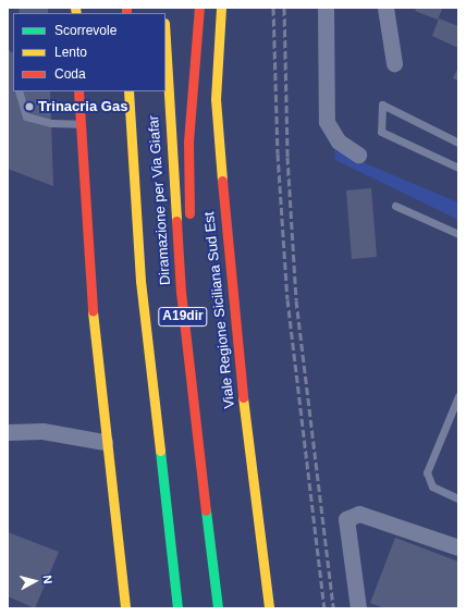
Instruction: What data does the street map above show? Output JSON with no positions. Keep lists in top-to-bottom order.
{
  "streets": {
    "main road": ["Diramazione per Via Giafar", "Viale Regione Siciliana Sud Est", "A19dir"]
  },
  "places": ["Trinacria Gas"],
  "legend": ["Scorrevole", "Lento", "Coda"],
  "north": "right"
}
